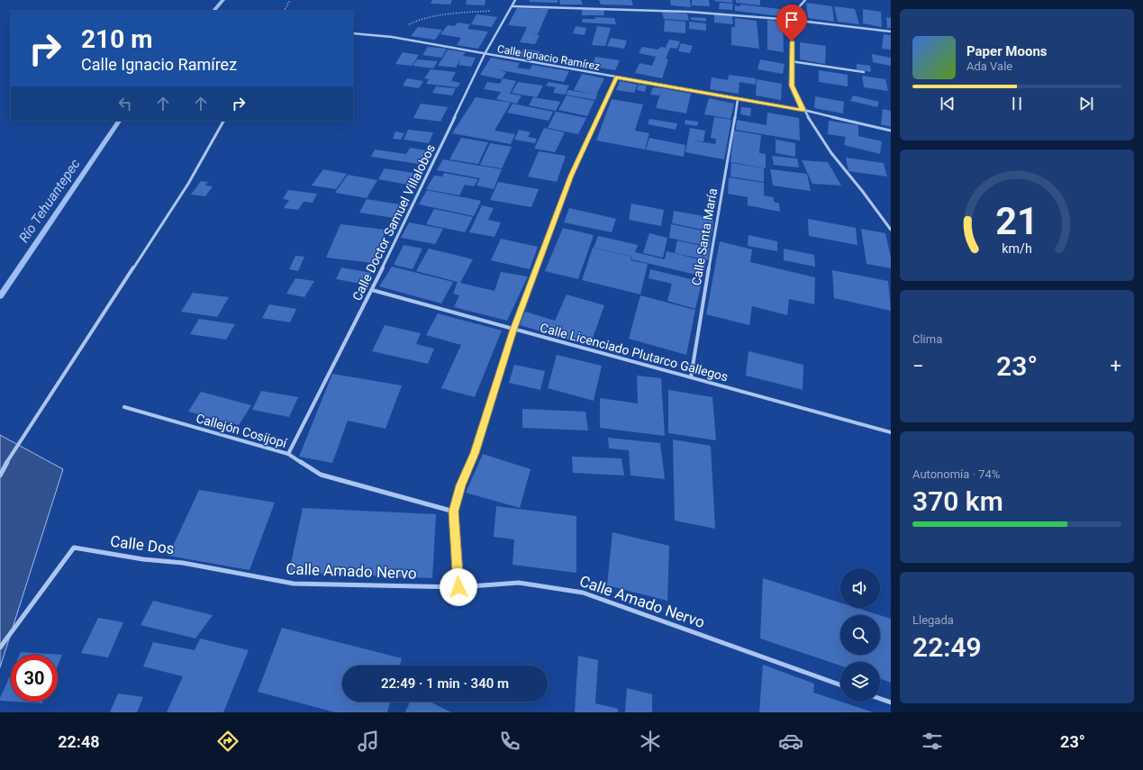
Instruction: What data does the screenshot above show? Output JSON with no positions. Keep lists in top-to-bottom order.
{
  "streets": {
    "street": [
      "Calle Ignacio Ramírez",
      "Calle Doctor Samuel Villalobos",
      "Calle Santa María",
      "Calle Licenciado Plutarco Gallegos",
      "Callejón Cosijopí",
      "Calle Dos",
      "Calle Amado Nervo"
    ]
  },
  "crossings": [
    ["Calle Ignacio Ramírez", "Calle Doctor Samuel Villalobos"],
    ["Calle Ignacio Ramírez", "Calle Santa María"],
    ["Calle Doctor Samuel Villalobos", "Calle Licenciado Plutarco Gallegos"],
    ["Calle Doctor Samuel Villalobos", "Callejón Cosijopí"],
    ["Calle Santa María", "Calle Licenciado Plutarco Gallegos"],
    ["Calle Dos", "Calle Amado Nervo"]
  ],
  "water": ["Río Tehuantepec"],
  "page": {
    "turn": ["210 m", "Calle Ignacio Ramírez"],
    "song": ["Paper Moons", "Ada Vale"],
    "tile": [
      "Clima",
      ["Autonomía · 74%", "370 km"],
      ["Llegada", "22:49"]
    ],
    "heat": ["−", "23°", "+"],
    "limit": "30",
    "trip": "22:49 · 1 min · 340 m",
    "tabs": ["22:48", "23°"],
    "gauge": ["21", "km/h"]
  }
}
